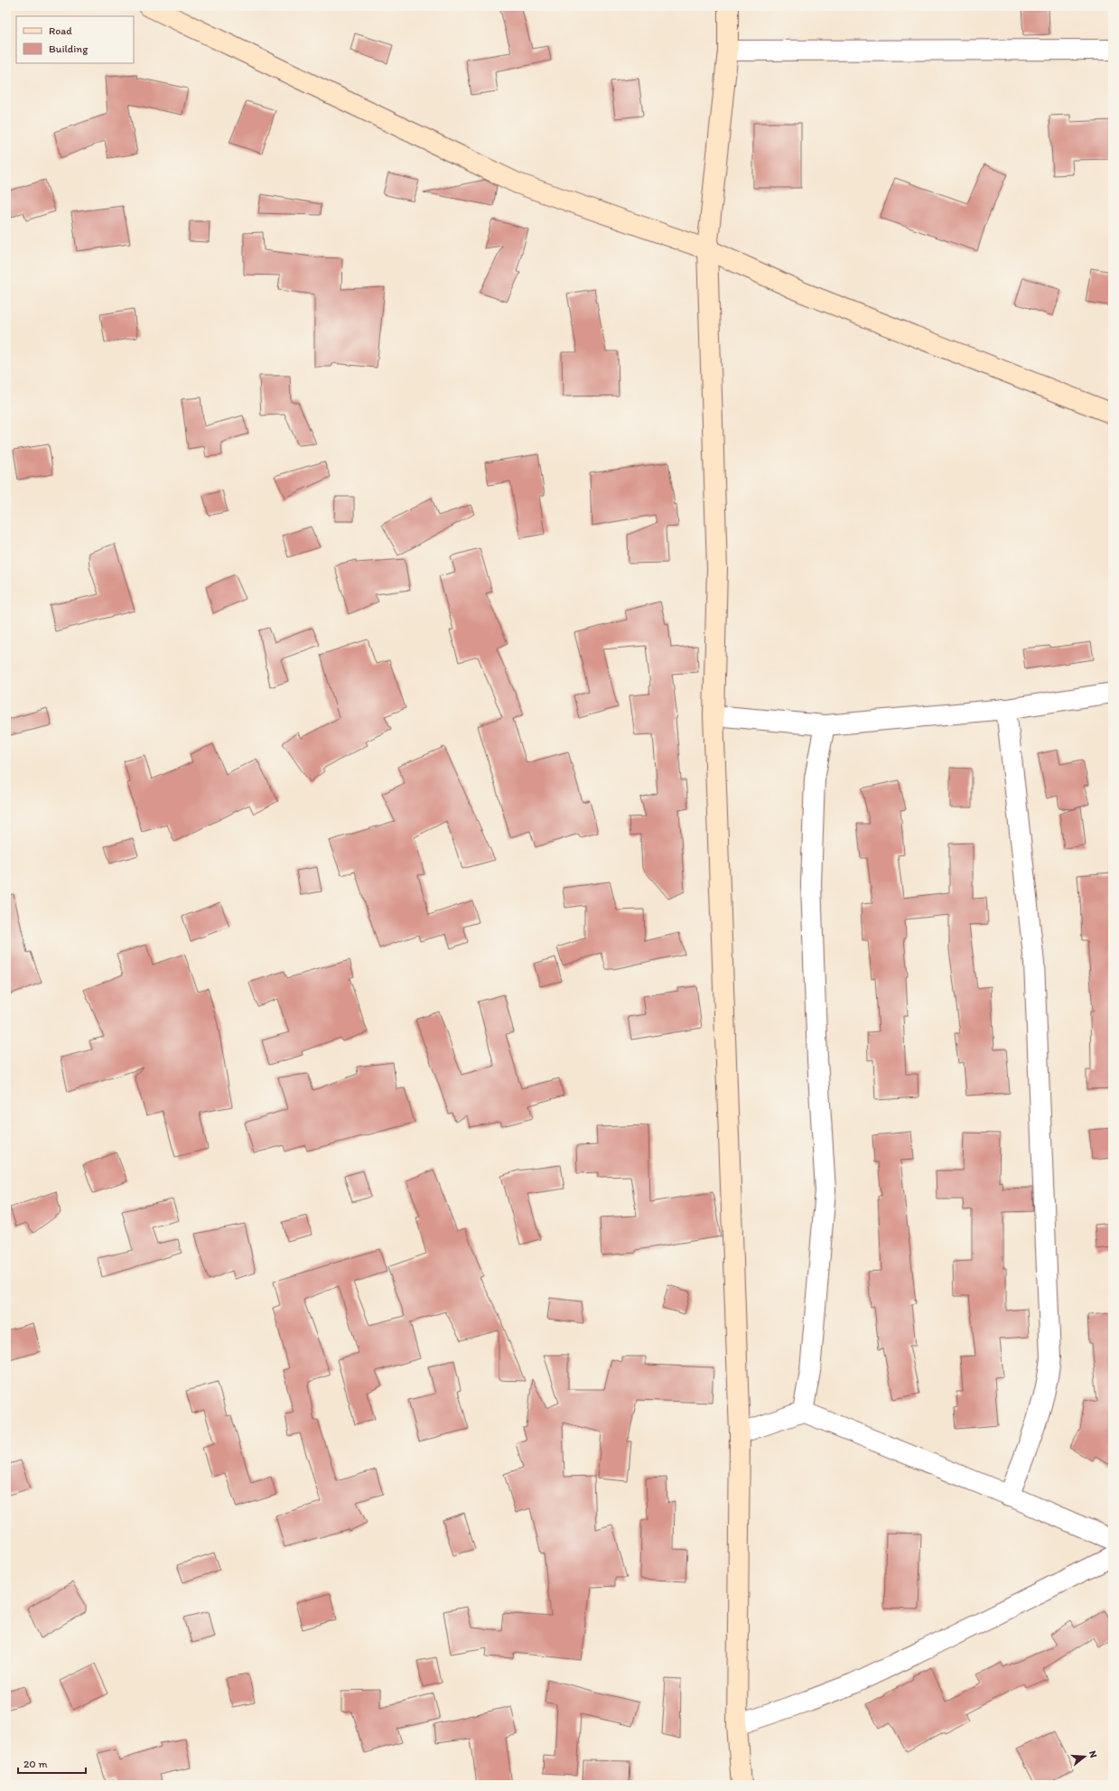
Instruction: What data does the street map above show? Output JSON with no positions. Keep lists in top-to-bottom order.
{
  "legend": ["Road", "Building"],
  "scale_bar": "20 m",
  "north": "right"
}
